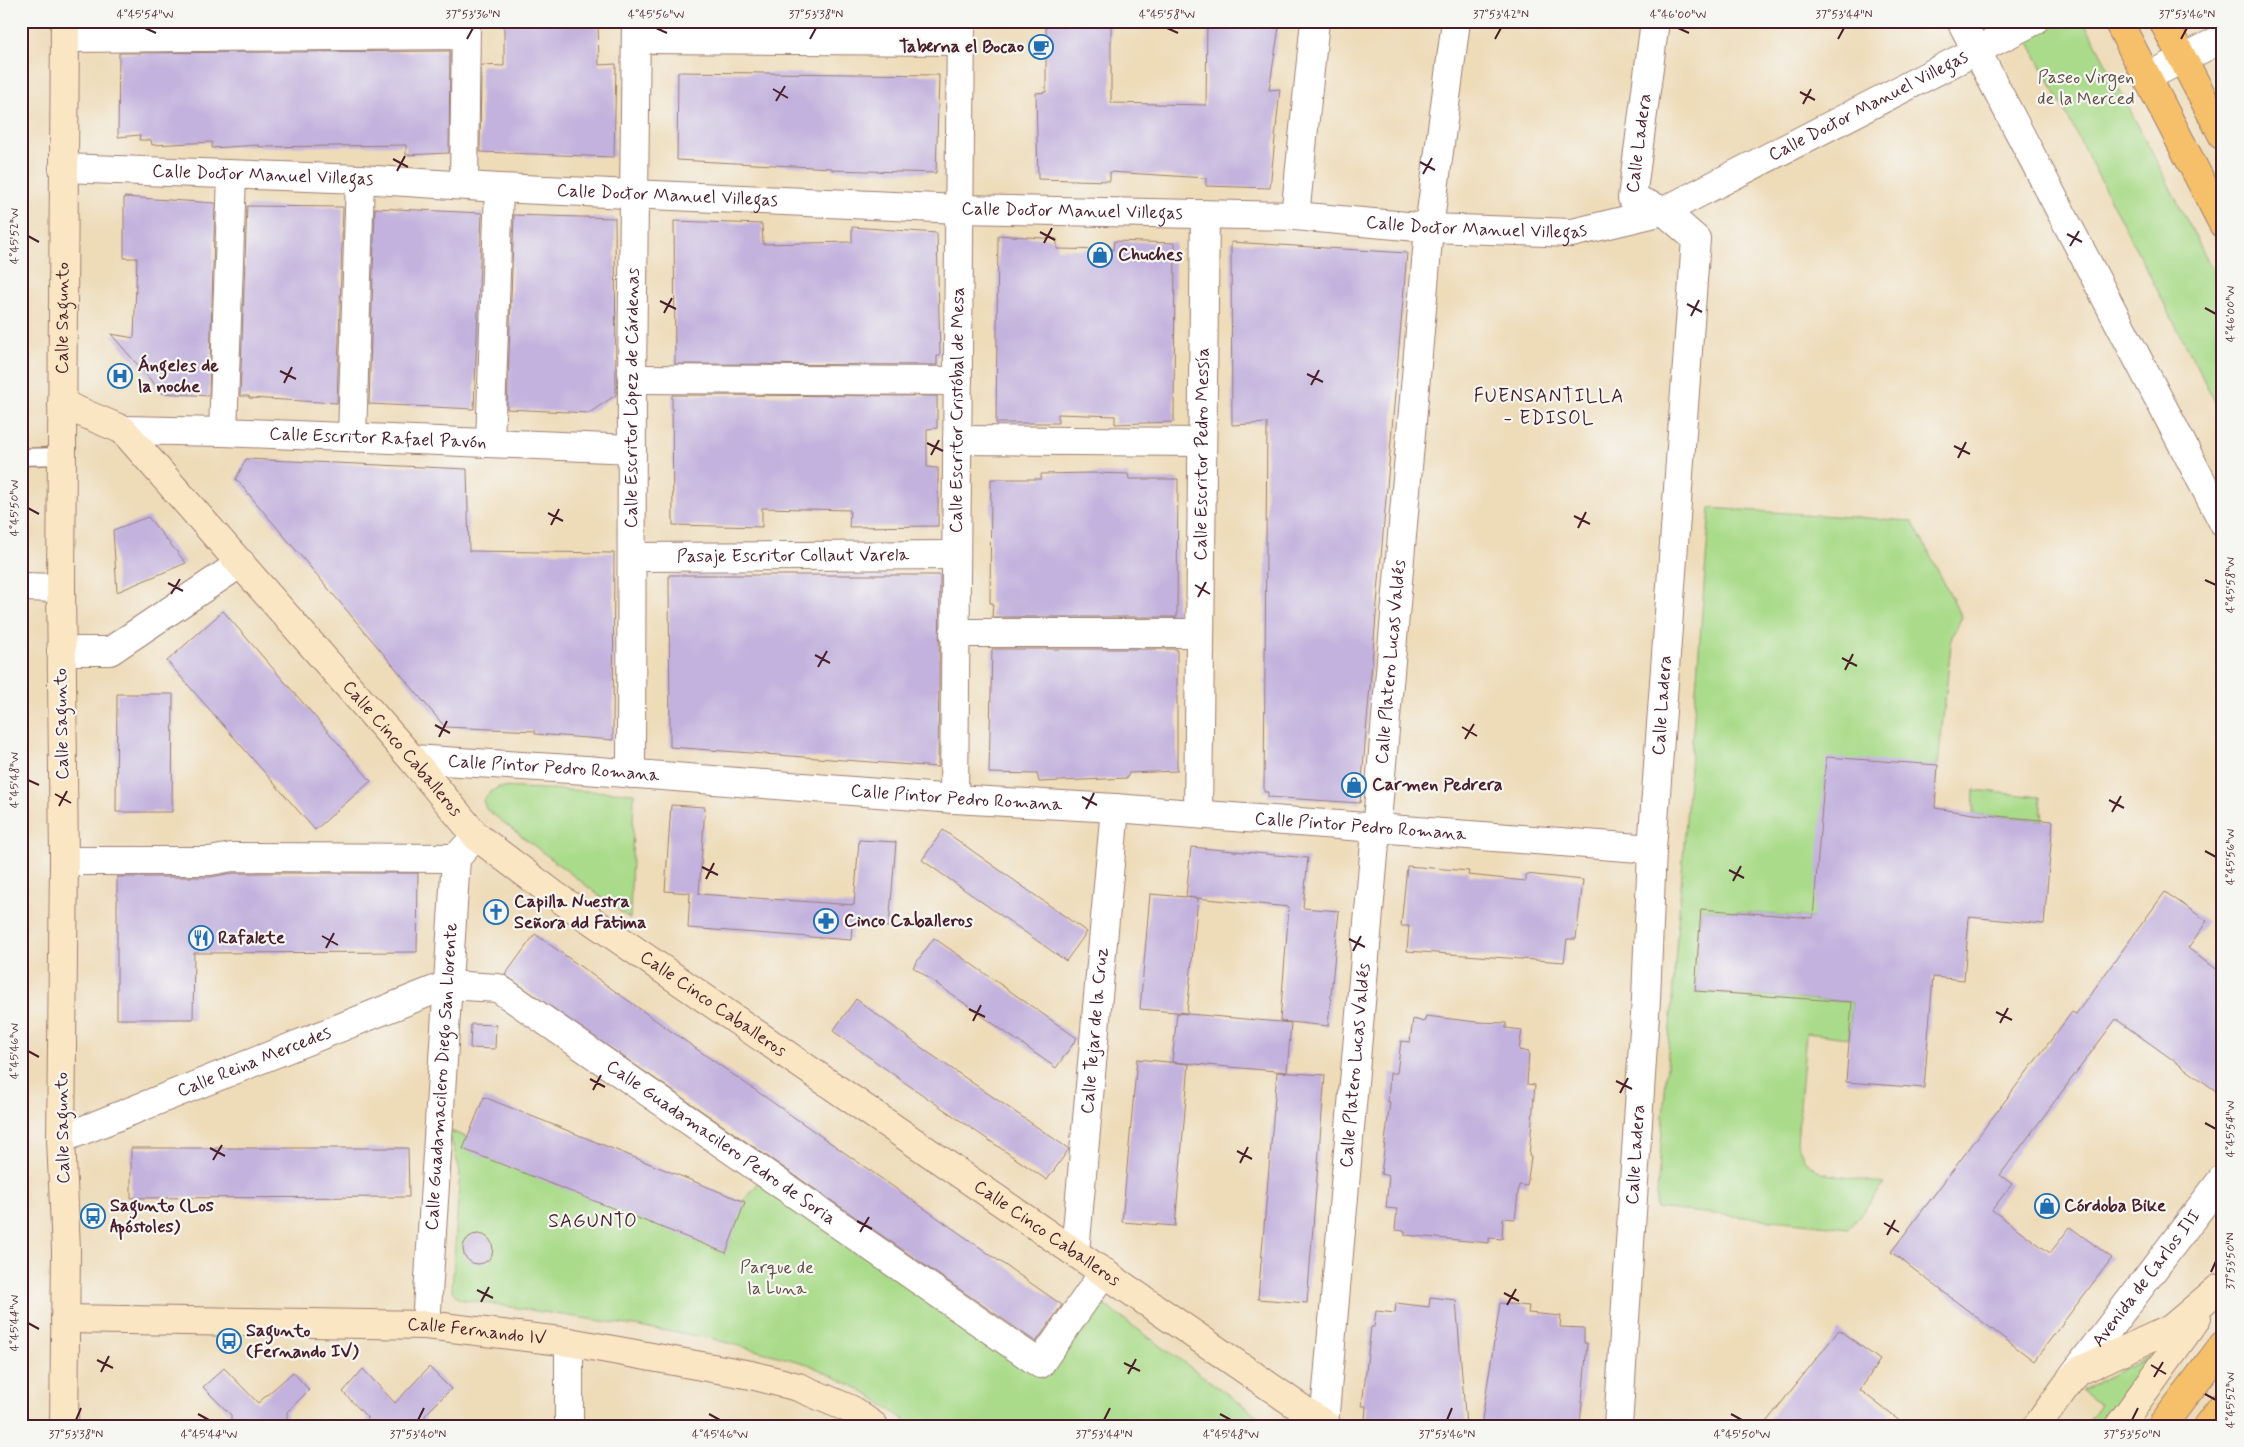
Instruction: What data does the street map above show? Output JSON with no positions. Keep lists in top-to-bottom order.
{
  "streets": {
    "street": [
      "Calle Doctor Manuel Villegas",
      "Calle Ladera",
      "Calle Sagunto",
      "Calle Escritor López de Cárdenas",
      "Calle Escritor Cristóbal de Mesa",
      "Calle Escritor Rafael Pavón",
      "Calle Escritor Pedro Messía",
      "Pasaje Escritor Collaut Varela",
      "Calle Platero Lucas Valdés",
      "Calle Cinco Caballeros",
      "Calle Pintor Pedro Romana",
      "Calle Tejar de la Cruz",
      "Calle Reina Mercedes",
      "Calle Guadamacilero Diego San Llorente",
      "Calle Guadamacilero Pedro de Soria",
      "Avenida de Carlos III",
      "Calle Fernando IV"
    ]
  },
  "crossings": [
    ["Calle Doctor Manuel Villegas", "Calle Ladera"],
    ["Calle Doctor Manuel Villegas", "Calle Sagunto"],
    ["Calle Doctor Manuel Villegas", "Calle Escritor López de Cárdenas"],
    ["Calle Doctor Manuel Villegas", "Calle Escritor Cristóbal de Mesa"],
    ["Calle Doctor Manuel Villegas", "Calle Escritor Pedro Messía"],
    ["Calle Doctor Manuel Villegas", "Calle Platero Lucas Valdés"],
    ["Calle Ladera", "Calle Pintor Pedro Romana"],
    ["Calle Sagunto", "Calle Cinco Caballeros"],
    ["Calle Sagunto", "Calle Reina Mercedes"],
    ["Calle Sagunto", "Calle Fernando IV"],
    ["Calle Escritor López de Cárdenas", "Calle Escritor Rafael Pavón"],
    ["Calle Escritor López de Cárdenas", "Pasaje Escritor Collaut Varela"],
    ["Calle Escritor López de Cárdenas", "Calle Pintor Pedro Romana"],
    ["Calle Escritor Cristóbal de Mesa", "Pasaje Escritor Collaut Varela"],
    ["Calle Escritor Cristóbal de Mesa", "Calle Pintor Pedro Romana"],
    ["Calle Escritor Rafael Pavón", "Calle Cinco Caballeros"],
    ["Calle Escritor Pedro Messía", "Calle Pintor Pedro Romana"],
    ["Calle Platero Lucas Valdés", "Calle Cinco Caballeros"],
    ["Calle Platero Lucas Valdés", "Calle Pintor Pedro Romana"],
    ["Calle Cinco Caballeros", "Calle Pintor Pedro Romana"],
    ["Calle Cinco Caballeros", "Calle Tejar de la Cruz"],
    ["Calle Cinco Caballeros", "Calle Guadamacilero Pedro de Soria"],
    ["Calle Pintor Pedro Romana", "Calle Tejar de la Cruz"],
    ["Calle Reina Mercedes", "Calle Guadamacilero Diego San Llorente"],
    ["Calle Reina Mercedes", "Calle Guadamacilero Pedro de Soria"],
    ["Calle Guadamacilero Diego San Llorente", "Calle Guadamacilero Pedro de Soria"],
    ["Calle Guadamacilero Diego San Llorente", "Calle Fernando IV"]
  ],
  "districts": ["FUENSANTILLA - EDISOL", "SAGUNTO"],
  "parks": ["Paseo Virgen de la Merced", "Parque de la Luna"],
  "places": {
    "cafe": ["Taberna el Bocao"],
    "shop": ["Chuches", "Carmen Pedrera", "Córdoba Bike"],
    "hospital": ["Ángeles de la noche"],
    "church": ["Capilla Nuestra Señora dd Fatima"],
    "pharmacy": ["Cinco Caballeros"],
    "restaurant": ["Rafalete"],
    "bus stop": ["Sagunto (Los Apóstoles)", "Sagunto (Fernando IV)"]
  },
  "coordinates": [
    "4°45'54\"W",
    "37°53'36\"N",
    "4°45'56\"W",
    "37°53'38\"N",
    "4°45'58\"W",
    "37°53'42\"N",
    "4°46'00\"W",
    "37°53'44\"N",
    "37°53'46\"N",
    "4°45'52\"W",
    "4°45'50\"W",
    "4°45'48\"W",
    "4°45'46\"W",
    "37°53'50\"N",
    "4°45'44\"W",
    "37°53'40\"N"
  ]
}
